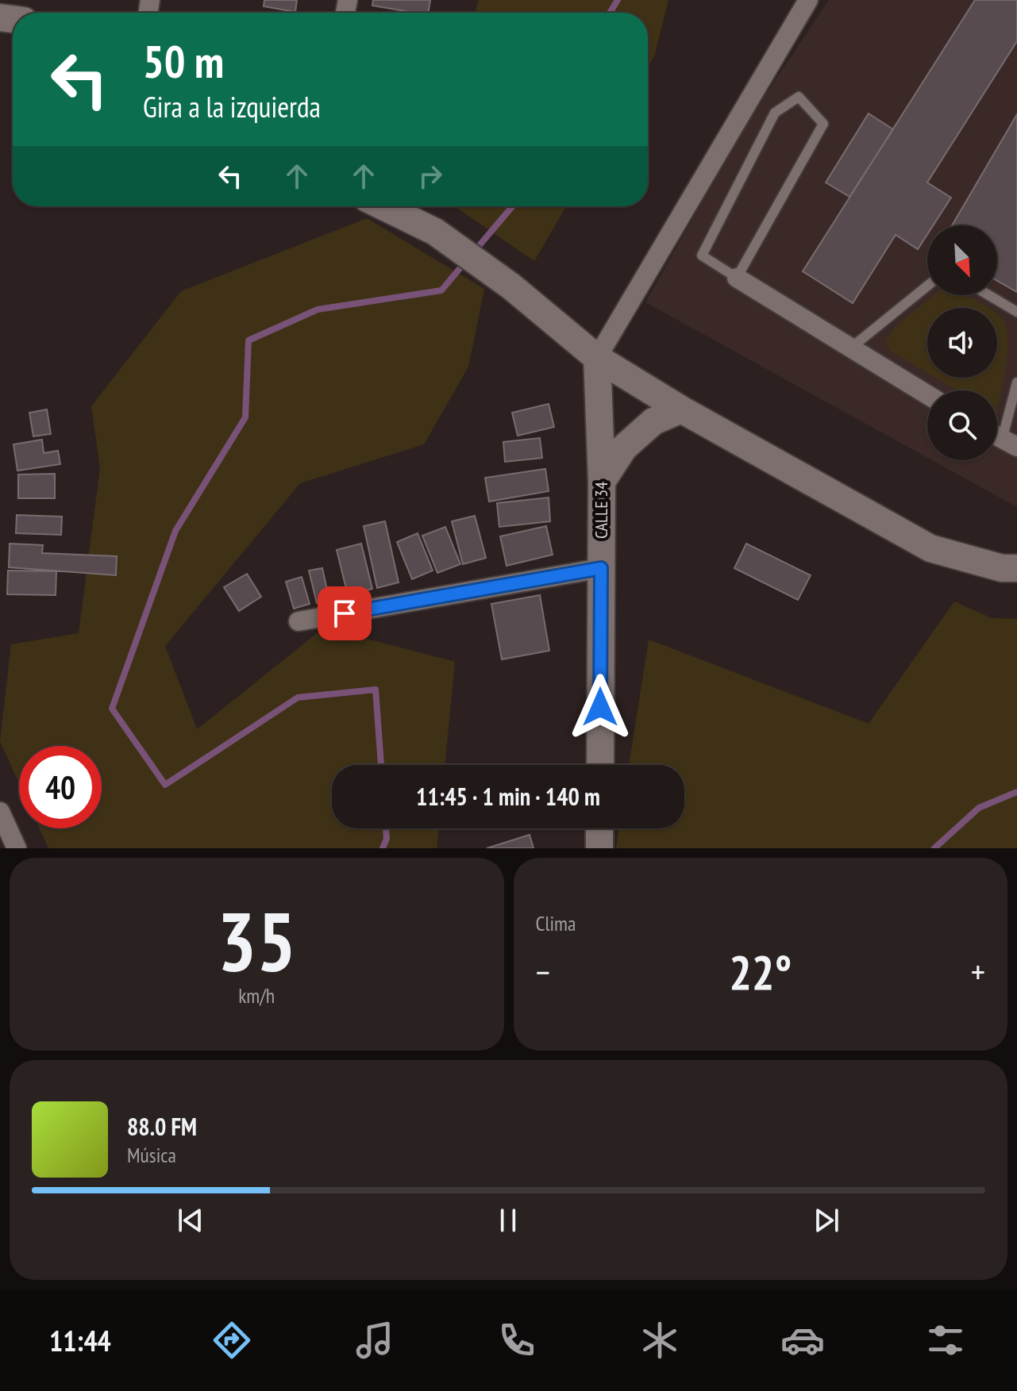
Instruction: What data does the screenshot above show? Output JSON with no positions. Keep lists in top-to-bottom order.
{
  "streets": {
    "street": ["CALLE 34"]
  },
  "north": "bottom right",
  "page": {
    "turn": ["50 m", "Gira a la izquierda"],
    "limit": "40",
    "trip": "11:45 · 1 min · 140 m",
    "tile": [
      ["35", "km/h"],
      "Clima"
    ],
    "heat": ["−", "22°", "+"],
    "song": ["88.0 FM", "Música"],
    "tabs": "11:44"
  }
}
